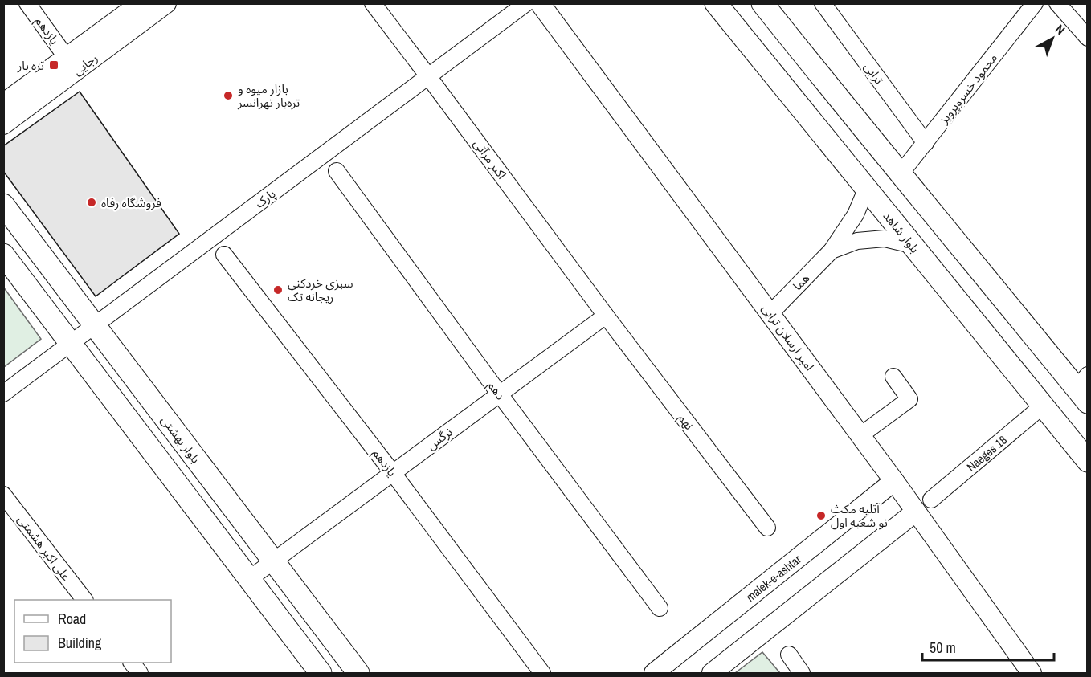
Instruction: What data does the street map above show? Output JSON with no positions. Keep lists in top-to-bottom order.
{
  "streets": {
    "main road": ["بلوار شاهد", "بلوار بهشتی"],
    "street": [
      "یازدهم",
      "رجایی",
      "ترابی",
      "محمود خسروپرویز",
      "اکبر مرآتی",
      "پارک",
      "هما",
      "امیر ارسلان ترابی",
      "دهم",
      "نهم",
      "نرگس",
      "Naeges 18",
      "علی اکبر هشمتی",
      "malek-e-ashtar"
    ]
  },
  "crossings": [
    ["یازدهم", "رجایی"],
    ["یازدهم", "نرگس"],
    ["ترابی", "محمود خسروپرویز"],
    ["اکبر مرآتی", "پارک"],
    ["اکبر مرآتی", "نهم"],
    ["اکبر مرآتی", "نرگس"],
    ["پارک", "بلوار بهشتی"],
    ["بلوار شاهد", "Naeges 18"],
    ["هما", "امیر ارسلان ترابی"],
    ["امیر ارسلان ترابی", "Naeges 18"],
    ["امیر ارسلان ترابی", "malek-e-ashtar"],
    ["دهم", "نرگس"],
    ["نهم", "نرگس"],
    ["نرگس", "بلوار بهشتی"]
  ],
  "places": {
    "transit": ["تره بار"],
    "other": [
      "بازار میوه و تره‌بار تهرانسر",
      "فروشگاه رفاه",
      "سبزی خردکنی ریجانه تک",
      "آتلیه مکث نو شعبه اول"
    ]
  },
  "legend": ["Road", "Building"],
  "scale_bar": "50 m",
  "north": "top right"
}
